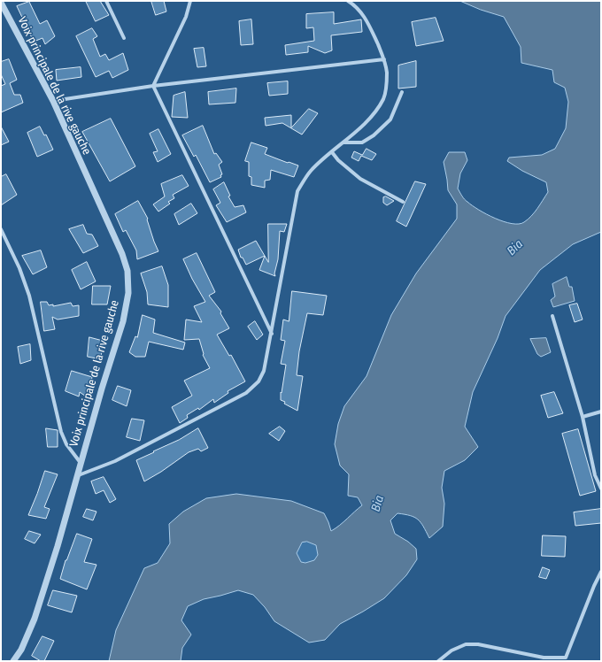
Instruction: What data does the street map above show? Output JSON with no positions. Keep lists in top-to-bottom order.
{
  "streets": {
    "street": ["Voix principale de la rive gauche"]
  },
  "water": ["Bia"]
}
